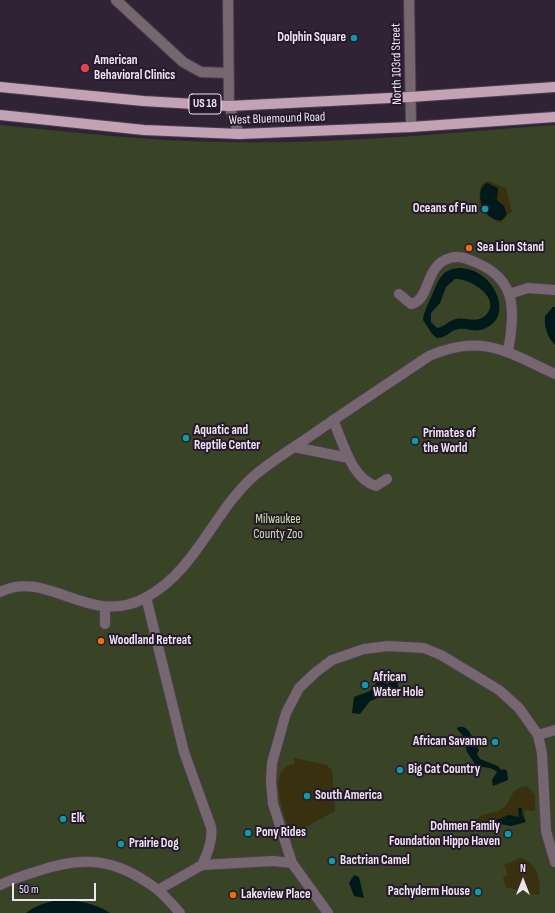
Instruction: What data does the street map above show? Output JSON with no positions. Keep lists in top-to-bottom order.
{
  "streets": {
    "main road": ["US 18", "West Bluemound Road"],
    "street": ["North 103rd Street"]
  },
  "crossings": [
    ["North 103rd Street", "West Bluemound Road"]
  ],
  "parks": ["Milwaukee County Zoo"],
  "places": [
    "Dolphin Square",
    "American Behavioral Clinics",
    "Oceans of Fun",
    "Sea Lion Stand",
    "Aquatic and Reptile Center",
    "Primates of the World",
    "Woodland Retreat",
    "African Water Hole",
    "African Savanna",
    "Big Cat Country",
    "South America",
    "Elk",
    "Pony Rides",
    "Dohmen Family Foundation Hippo Haven",
    "Prairie Dog",
    "Bactrian Camel",
    "Pachyderm House",
    "Lakeview Place"
  ],
  "scale_bar": "50 m",
  "north": "top"
}
